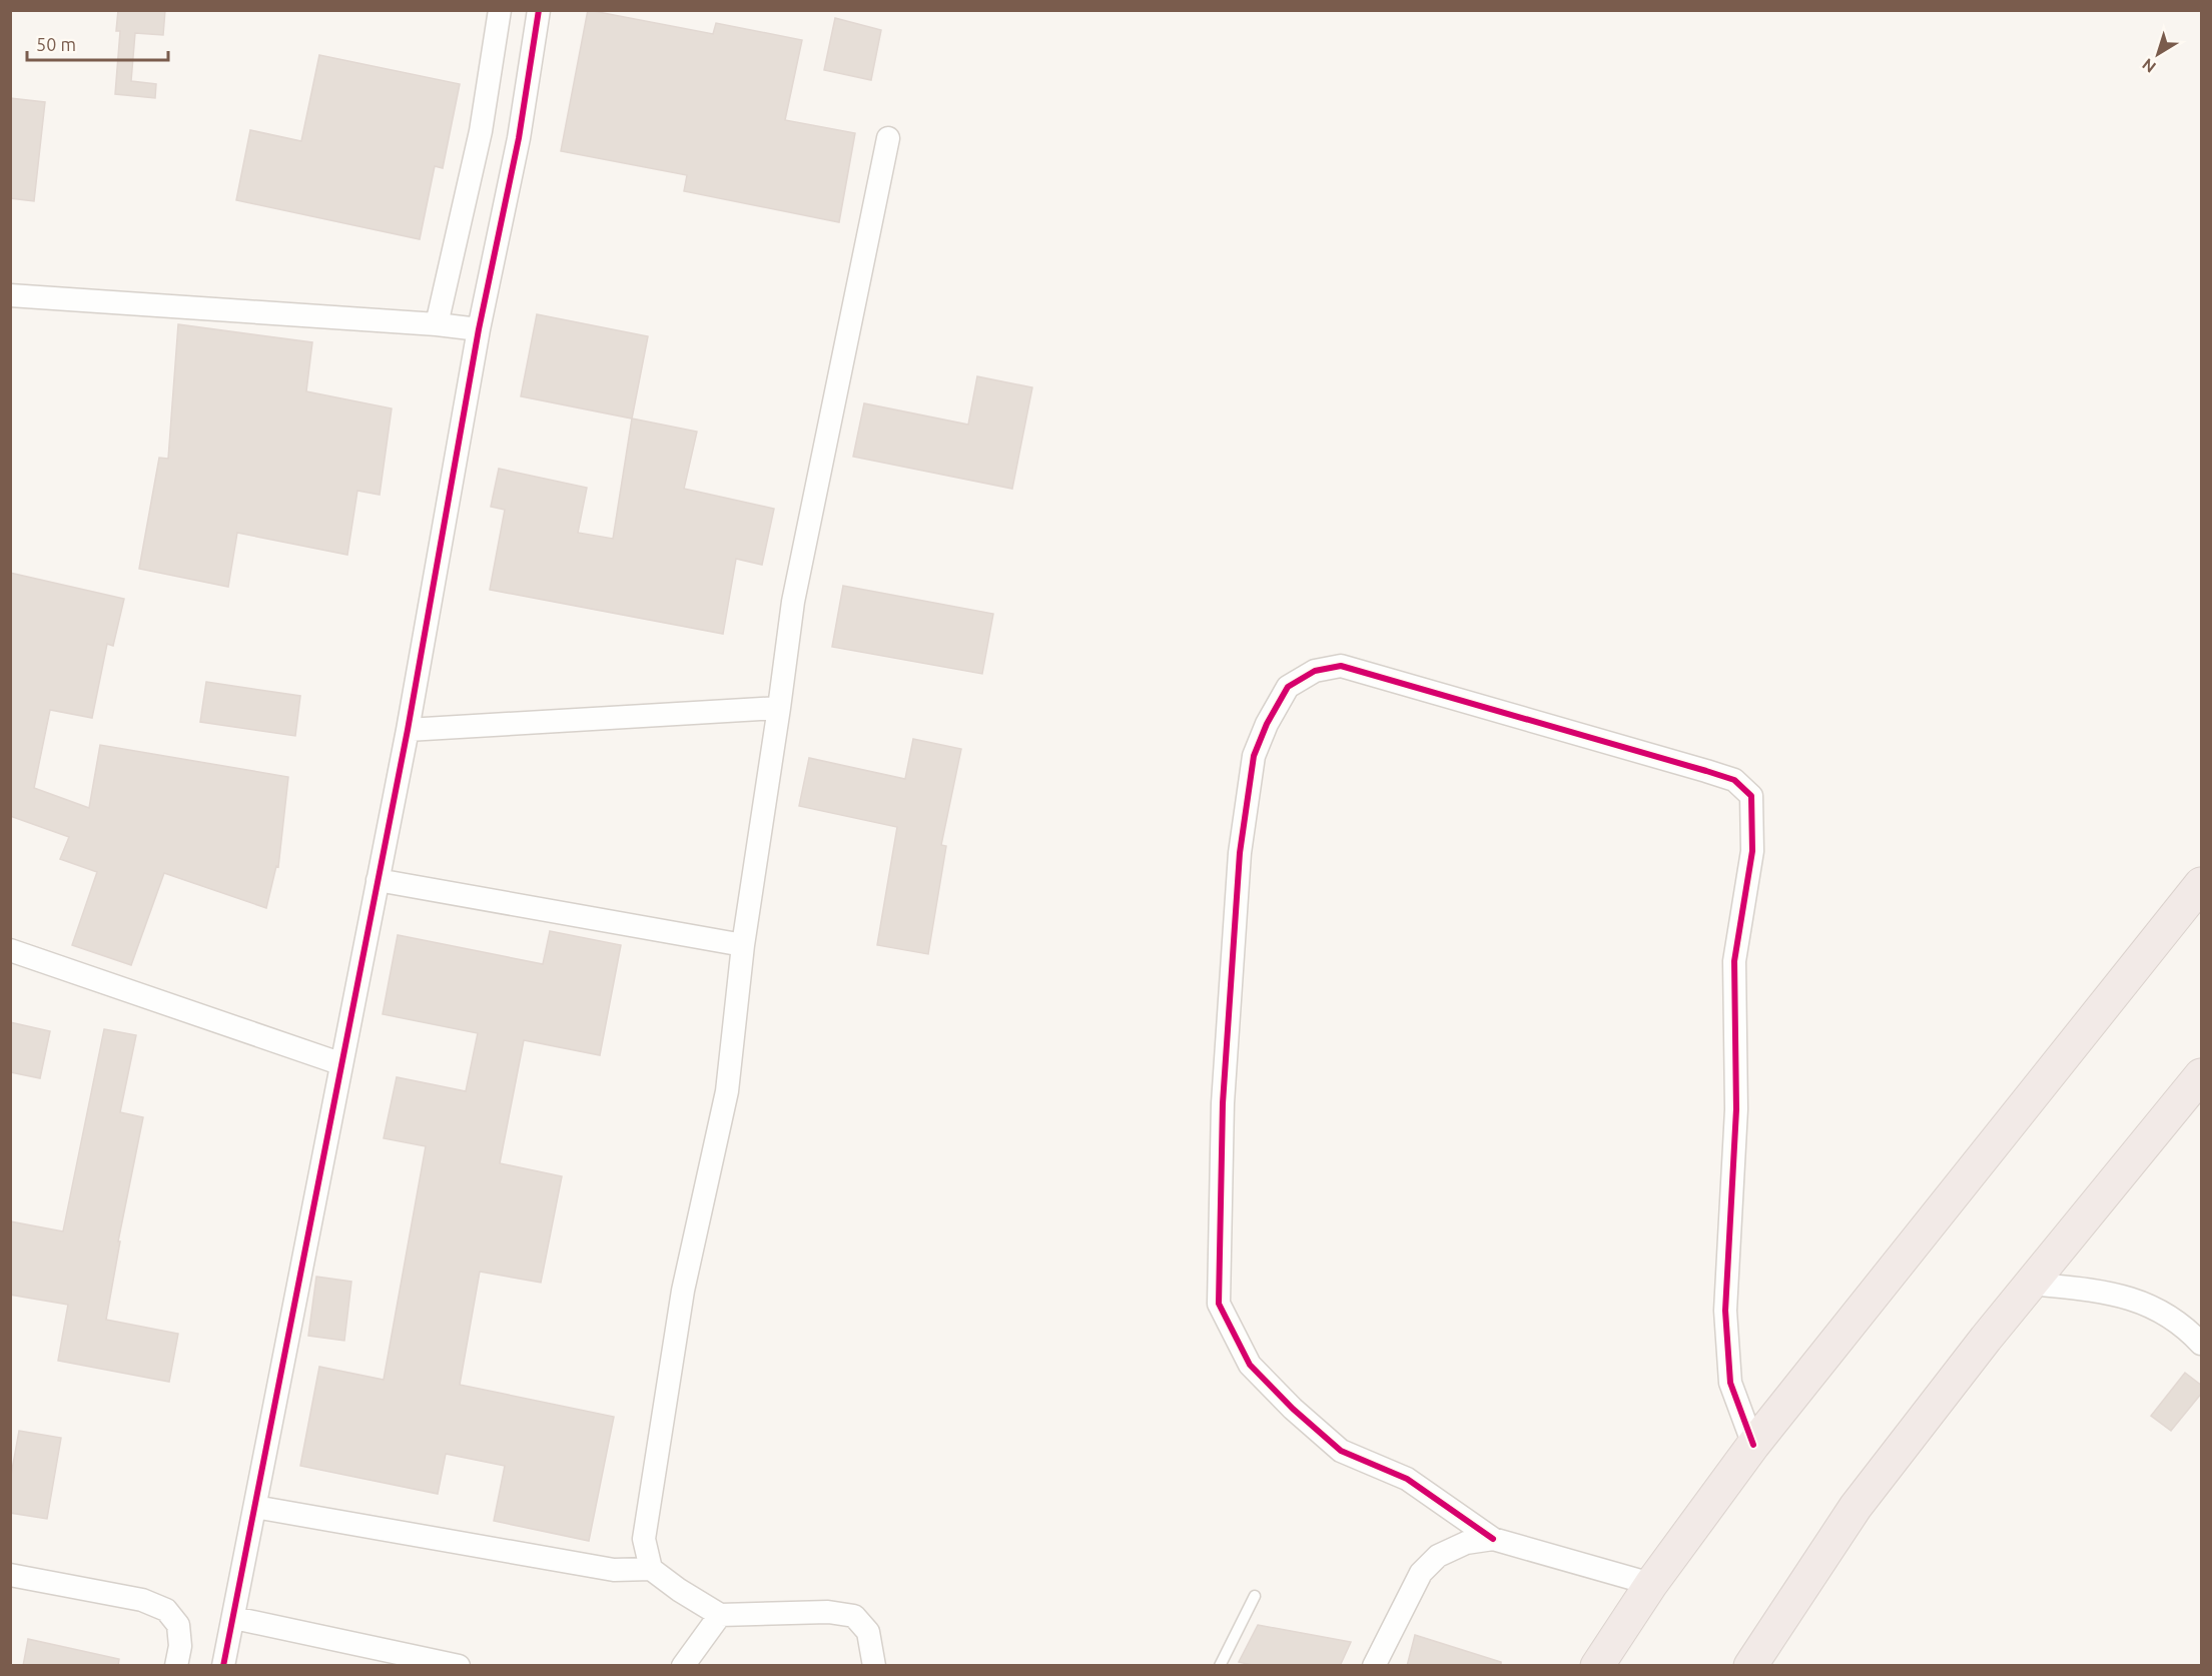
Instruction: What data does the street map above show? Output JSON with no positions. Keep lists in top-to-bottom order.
{
  "scale_bar": "50 m",
  "north": "bottom left"
}
